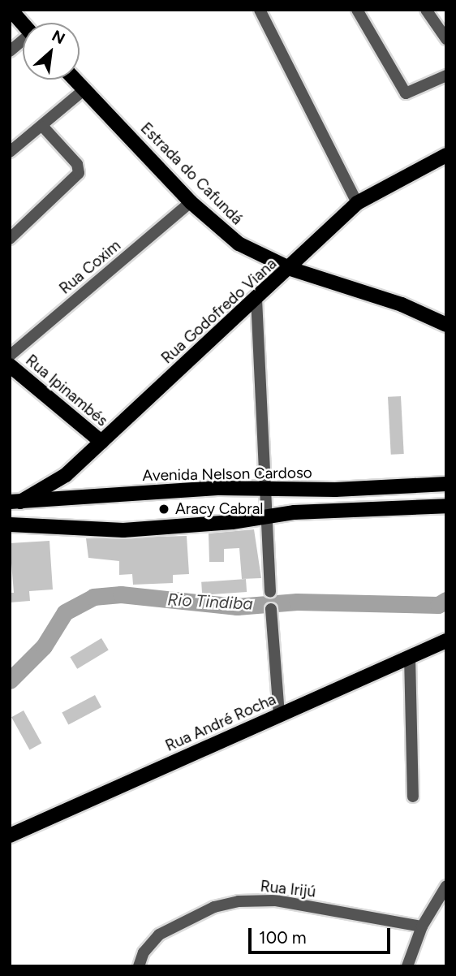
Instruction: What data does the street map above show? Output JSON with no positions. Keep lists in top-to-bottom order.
{
  "streets": {
    "main road": [
      "Estrada do Cafundá",
      "Rua Godofredo Viana",
      "Rua Ipinambés",
      "Avenida Nelson Cardoso",
      "Rua André Rocha"
    ],
    "street": ["Rua Coxim", "Rua Irijú"]
  },
  "crossings": [
    ["Estrada do Cafundá", "Rua Coxim"],
    ["Estrada do Cafundá", "Rua Godofredo Viana"],
    ["Rua Godofredo Viana", "Rua Ipinambés"],
    ["Rua Godofredo Viana", "Avenida Nelson Cardoso"]
  ],
  "water": ["Rio Tindiba"],
  "places": ["Aracy Cabral"],
  "scale_bar": "100 m",
  "north": "top right"
}
